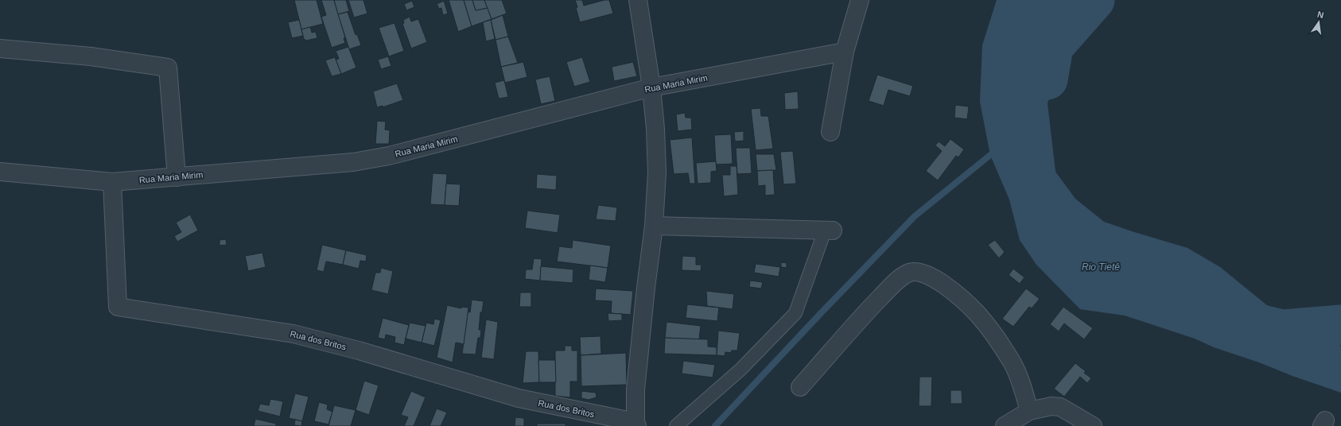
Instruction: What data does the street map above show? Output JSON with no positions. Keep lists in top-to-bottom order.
{
  "streets": {
    "street": ["Rua Maria Mirim", "Rua dos Britos"]
  },
  "crossings": [
    ["Rua Maria Mirim", "Rua dos Britos"]
  ],
  "water": ["Rio Tietê"],
  "north": "top"
}
